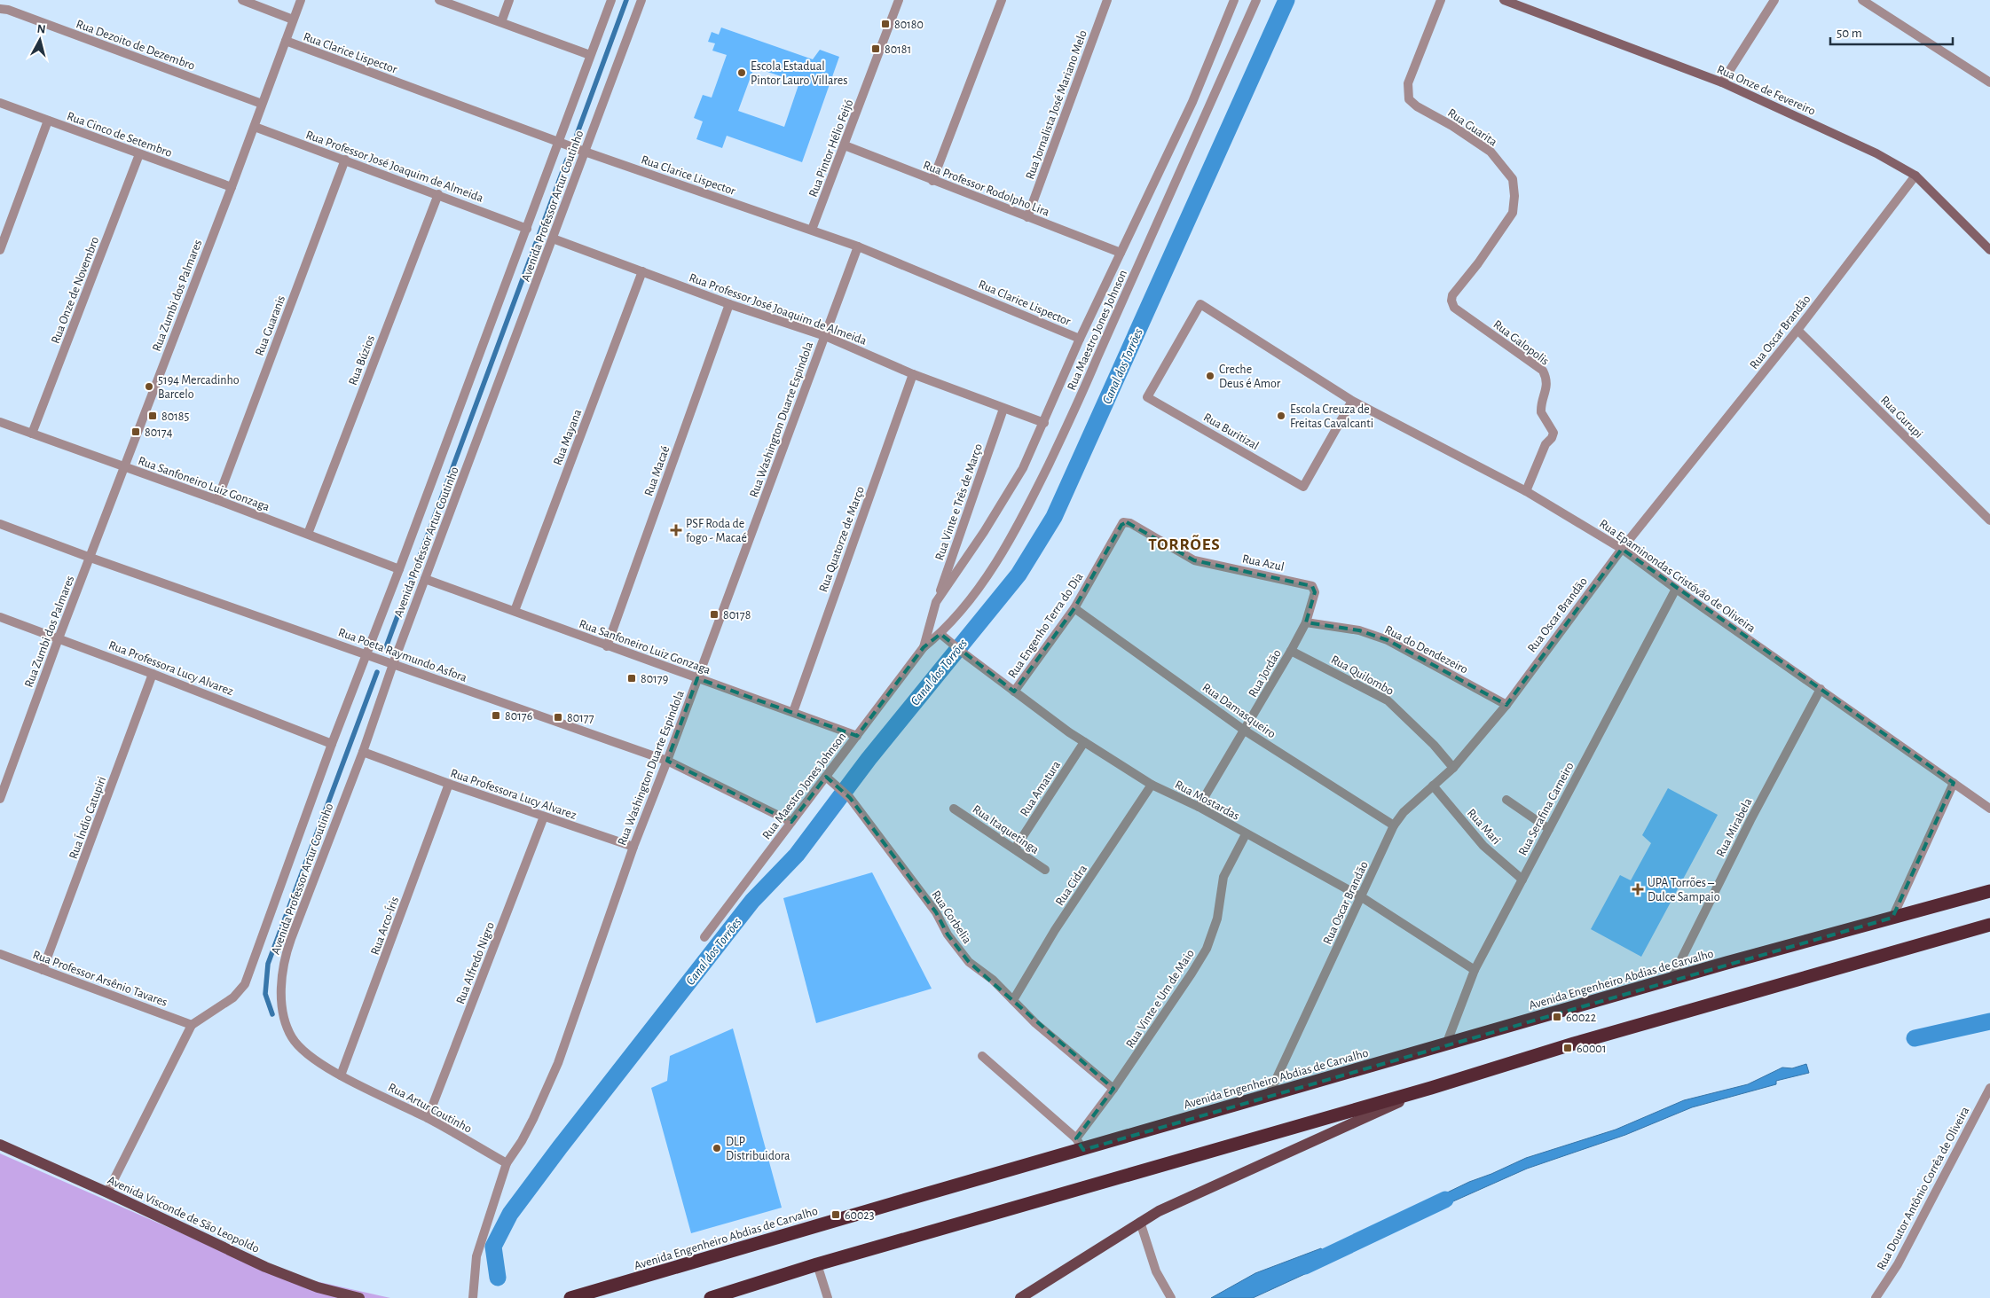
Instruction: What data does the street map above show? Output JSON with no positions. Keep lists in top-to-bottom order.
{
  "streets": {
    "highway": ["Avenida Engenheiro Abdias de Carvalho"],
    "main road": ["Avenida Visconde de São Leopoldo"],
    "street": [
      "Rua Dezoito de Dezembro",
      "Rua Clarice Lispector",
      "Rua Onze de Fevereiro",
      "Rua Jornalista José Mariano Melo",
      "Rua Guarita",
      "Rua Cinco de Setembro",
      "Rua Pintor Hélio Feijó",
      "Rua Professor José Joaquim de Almeida",
      "Rua Professor Rodolpho Lira",
      "Avenida Professor Artur Coutinho",
      "Rua Onze de Novembro",
      "Rua Zumbi dos Palmares",
      "Rua Guaranis",
      "Rua Maestro Jones Johnson",
      "Rua Oscar Brandão",
      "Rua Galopolis",
      "Rua Búzios",
      "Rua Gurupi",
      "Rua Washington Duarte Espindola",
      "Rua Buritizal",
      "Rua Mayana",
      "Rua Macaé",
      "Rua Sanfoneiro Luiz Gonzaga",
      "Rua Vinte e Três de Março",
      "Rua Quatorze de Março",
      "Rua Azul",
      "Rua Epaminondas Cristóvão de Oliveira",
      "Rua Engenho Terra do Dia",
      "Rua do Dendezeiro",
      "Rua Poeta Raymundo Asfora",
      "Rua Professora Lucy Alvarez",
      "Rua Jordão",
      "Rua Quilombo",
      "Rua Damasqueiro",
      "Rua Amatura",
      "Rua Mostardas",
      "Rua Serafina Carneiro",
      "Rua Índio Catupiri",
      "Rua Mari",
      "Rua Mirabela",
      "Rua Itaquetinga",
      "Rua Cidra",
      "Rua Corbelia",
      "Rua Arco-Íris",
      "Rua Alfredo Nigro",
      "Rua Professor Arsênio Tavares",
      "Rua Vinte e Um de Maio",
      "Rua Artur Coutinho",
      "Rua Doutor Antônio Corrêa de Oliveira"
    ]
  },
  "crossings": [
    ["Rua Dezoito de Dezembro", "Rua Zumbi dos Palmares"],
    ["Rua Clarice Lispector", "Rua Pintor Hélio Feijó"],
    ["Rua Clarice Lispector", "Avenida Professor Artur Coutinho"],
    ["Rua Clarice Lispector", "Rua Zumbi dos Palmares"],
    ["Rua Clarice Lispector", "Rua Maestro Jones Johnson"],
    ["Rua Clarice Lispector", "Rua Washington Duarte Espindola"],
    ["Rua Onze de Fevereiro", "Rua Oscar Brandão"],
    ["Rua Jornalista José Mariano Melo", "Rua Professor Rodolpho Lira"],
    ["Rua Guarita", "Rua Galopolis"],
    ["Rua Cinco de Setembro", "Rua Onze de Novembro"],
    ["Rua Cinco de Setembro", "Rua Zumbi dos Palmares"],
    ["Rua Pintor Hélio Feijó", "Rua Professor Rodolpho Lira"],
    ["Rua Professor José Joaquim de Almeida", "Avenida Professor Artur Coutinho"],
    ["Rua Professor José Joaquim de Almeida", "Rua Zumbi dos Palmares"],
    ["Rua Professor José Joaquim de Almeida", "Rua Guaranis"],
    ["Rua Professor José Joaquim de Almeida", "Rua Maestro Jones Johnson"],
    ["Rua Professor José Joaquim de Almeida", "Rua Búzios"],
    ["Rua Professor José Joaquim de Almeida", "Rua Washington Duarte Espindola"],
    ["Rua Professor José Joaquim de Almeida", "Rua Mayana"],
    ["Rua Professor José Joaquim de Almeida", "Rua Macaé"],
    ["Rua Professor José Joaquim de Almeida", "Rua Vinte e Três de Março"],
    ["Rua Professor José Joaquim de Almeida", "Rua Quatorze de Março"],
    ["Rua Professor Rodolpho Lira", "Rua Maestro Jones Johnson"],
    ["Avenida Professor Artur Coutinho", "Rua Sanfoneiro Luiz Gonzaga"],
    ["Avenida Professor Artur Coutinho", "Rua Poeta Raymundo Asfora"],
    ["Avenida Professor Artur Coutinho", "Rua Professora Lucy Alvarez"],
    ["Avenida Professor Artur Coutinho", "Rua Arco-Íris"],
    ["Avenida Professor Artur Coutinho", "Rua Professor Arsênio Tavares"],
    ["Avenida Professor Artur Coutinho", "Rua Artur Coutinho"],
    ["Rua Onze de Novembro", "Rua Sanfoneiro Luiz Gonzaga"],
    ["Rua Zumbi dos Palmares", "Rua Sanfoneiro Luiz Gonzaga"],
    ["Rua Zumbi dos Palmares", "Rua Poeta Raymundo Asfora"],
    ["Rua Zumbi dos Palmares", "Rua Professora Lucy Alvarez"],
    ["Rua Guaranis", "Rua Sanfoneiro Luiz Gonzaga"],
    ["Rua Maestro Jones Johnson", "Rua Sanfoneiro Luiz Gonzaga"],
    ["Rua Maestro Jones Johnson", "Rua Vinte e Três de Março"],
    ["Rua Maestro Jones Johnson", "Rua Poeta Raymundo Asfora"],
    ["Rua Maestro Jones Johnson", "Rua Mostardas"],
    ["Rua Maestro Jones Johnson", "Rua Corbelia"],
    ["Rua Oscar Brandão", "Rua Gurupi"],
    ["Rua Oscar Brandão", "Rua Epaminondas Cristóvão de Oliveira"],
    ["Rua Oscar Brandão", "Rua do Dendezeiro"],
    ["Rua Oscar Brandão", "Rua Quilombo"],
    ["Rua Oscar Brandão", "Rua Damasqueiro"],
    ["Rua Oscar Brandão", "Rua Mostardas"],
    ["Rua Oscar Brandão", "Rua Mari"],
    ["Rua Oscar Brandão", "Avenida Engenheiro Abdias de Carvalho"],
    ["Rua Galopolis", "Rua Epaminondas Cristóvão de Oliveira"],
    ["Rua Búzios", "Rua Sanfoneiro Luiz Gonzaga"],
    ["Rua Washington Duarte Espindola", "Rua Sanfoneiro Luiz Gonzaga"],
    ["Rua Washington Duarte Espindola", "Rua Poeta Raymundo Asfora"],
    ["Rua Washington Duarte Espindola", "Rua Professora Lucy Alvarez"],
    ["Rua Washington Duarte Espindola", "Rua Artur Coutinho"],
    ["Rua Buritizal", "Rua Epaminondas Cristóvão de Oliveira"],
    ["Rua Mayana", "Rua Sanfoneiro Luiz Gonzaga"],
    ["Rua Macaé", "Rua Sanfoneiro Luiz Gonzaga"],
    ["Rua Sanfoneiro Luiz Gonzaga", "Rua Quatorze de Março"],
    ["Rua Azul", "Rua Engenho Terra do Dia"],
    ["Rua Azul", "Rua Jordão"],
    ["Rua Epaminondas Cristóvão de Oliveira", "Rua Serafina Carneiro"],
    ["Rua Epaminondas Cristóvão de Oliveira", "Rua Mirabela"],
    ["Rua Engenho Terra do Dia", "Rua Damasqueiro"],
    ["Rua Engenho Terra do Dia", "Rua Mostardas"],
    ["Rua do Dendezeiro", "Rua Jordão"],
    ["Rua Professora Lucy Alvarez", "Rua Índio Catupiri"],
    ["Rua Professora Lucy Alvarez", "Rua Arco-Íris"],
    ["Rua Professora Lucy Alvarez", "Rua Alfredo Nigro"],
    ["Rua Jordão", "Rua Quilombo"],
    ["Rua Jordão", "Rua Damasqueiro"],
    ["Rua Jordão", "Rua Mostardas"],
    ["Rua Amatura", "Rua Mostardas"],
    ["Rua Amatura", "Rua Itaquetinga"],
    ["Rua Mostardas", "Rua Serafina Carneiro"],
    ["Rua Mostardas", "Rua Cidra"],
    ["Rua Mostardas", "Rua Vinte e Um de Maio"],
    ["Rua Serafina Carneiro", "Rua Mari"],
    ["Rua Serafina Carneiro", "Avenida Engenheiro Abdias de Carvalho"],
    ["Rua Índio Catupiri", "Rua Professor Arsênio Tavares"],
    ["Rua Mirabela", "Avenida Engenheiro Abdias de Carvalho"],
    ["Rua Cidra", "Rua Corbelia"],
    ["Rua Corbelia", "Rua Vinte e Um de Maio"],
    ["Rua Arco-Íris", "Rua Artur Coutinho"],
    ["Rua Alfredo Nigro", "Rua Artur Coutinho"],
    ["Avenida Engenheiro Abdias de Carvalho", "Rua Vinte e Um de Maio"]
  ],
  "districts": ["TORRÕES"],
  "water": ["Canal dos Torrões"],
  "places": {
    "transit": [
      "80180",
      "80181",
      "80185",
      "80174",
      "80178",
      "80179",
      "80176",
      "80177",
      "60022",
      "60001",
      "60023"
    ],
    "other": [
      "Escola Estadual Pintor Lauro Villares",
      "Creche Deus é Amor",
      "5194 Mercadinho Barcelo",
      "Escola Creuza de Freitas Cavalcanti",
      "DLP Distribuidora"
    ],
    "health": ["PSF Roda de fogo - Macaé", "UPA Torrões – Dulce Sampaio"]
  },
  "scale_bar": "50 m",
  "north": "top"
}
